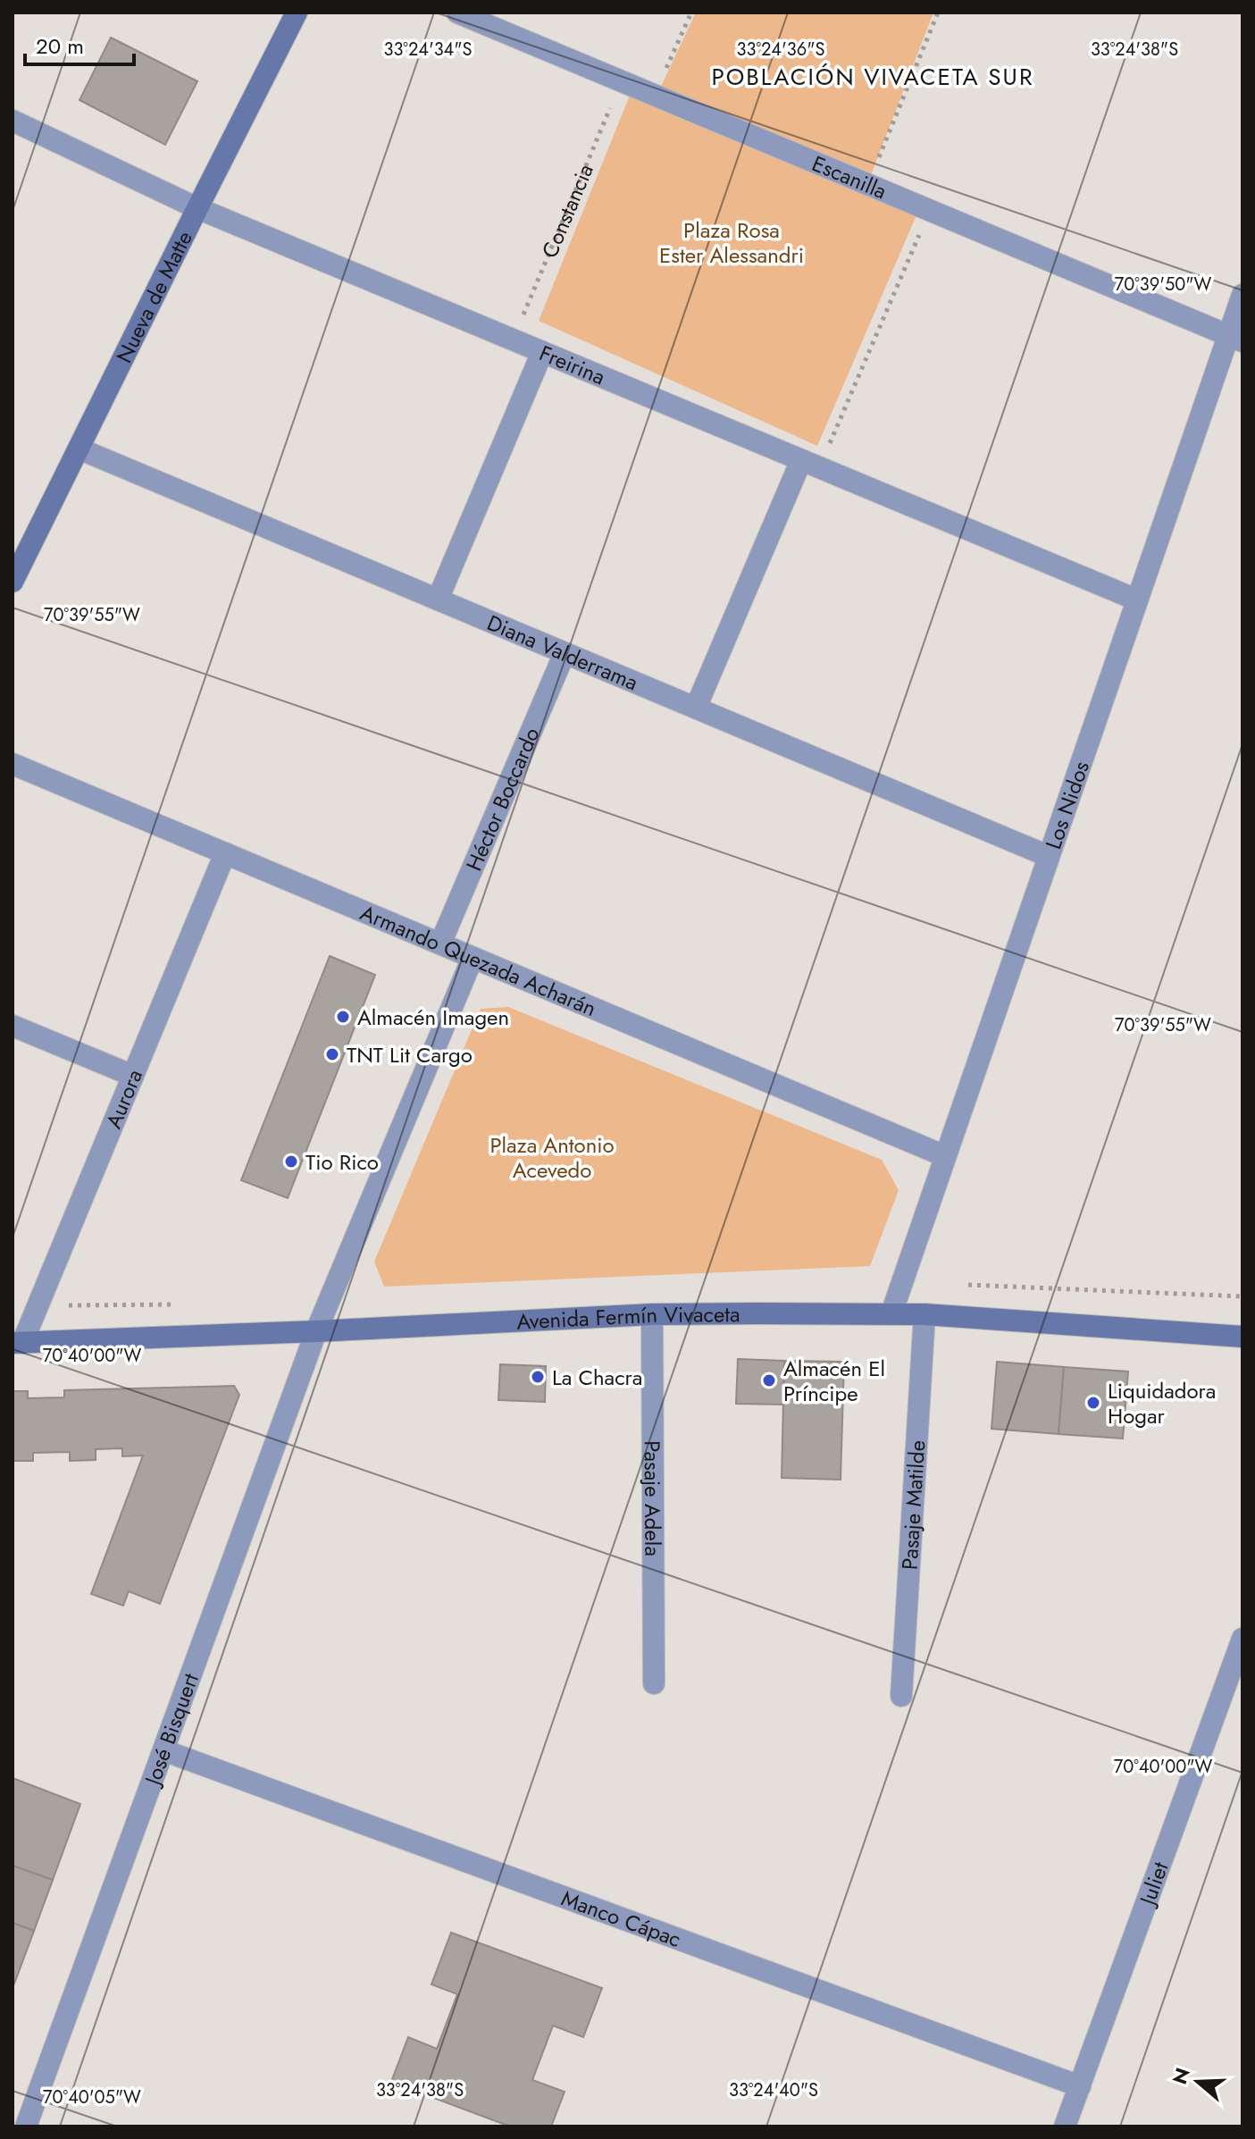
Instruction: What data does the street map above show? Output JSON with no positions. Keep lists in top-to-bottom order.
{
  "streets": {
    "main road": ["Nueva de Matte", "Avenida Fermín Vivaceta"],
    "street": [
      "Escanilla",
      "Freirina",
      "Diana Valderrama",
      "Héctor Boccardo",
      "Los Nidos",
      "Armando Quezada Acharán",
      "Aurora",
      "Pasaje Adela",
      "Pasaje Matilde",
      "José Bisquert",
      "Juliet",
      "Manco Cápac"
    ],
    "path": ["Constancia"]
  },
  "crossings": [
    ["Escanilla", "Constancia"],
    ["Escanilla", "Los Nidos"],
    ["Constancia", "Freirina"],
    ["Nueva de Matte", "Freirina"],
    ["Nueva de Matte", "Diana Valderrama"],
    ["Freirina", "Los Nidos"],
    ["Diana Valderrama", "Héctor Boccardo"],
    ["Diana Valderrama", "Los Nidos"],
    ["Héctor Boccardo", "Armando Quezada Acharán"],
    ["Los Nidos", "Armando Quezada Acharán"],
    ["Los Nidos", "Avenida Fermín Vivaceta"],
    ["Armando Quezada Acharán", "Aurora"],
    ["Aurora", "Avenida Fermín Vivaceta"],
    ["Avenida Fermín Vivaceta", "Pasaje Adela"],
    ["Avenida Fermín Vivaceta", "Pasaje Matilde"],
    ["Avenida Fermín Vivaceta", "José Bisquert"],
    ["José Bisquert", "Manco Cápac"],
    ["Juliet", "Manco Cápac"]
  ],
  "districts": ["POBLACIÓN VIVACETA SUR"],
  "parks": ["Plaza Rosa Ester Alessandri", "Plaza Antonio Acevedo"],
  "places": [
    "Almacén Imagen",
    "TNT Lit Cargo",
    "Tio Rico",
    "La Chacra",
    "Almacén El Príncipe",
    "Liquidadora Hogar"
  ],
  "scale_bar": "20 m",
  "north": "left",
  "coordinates": [
    "33°24'34\"S",
    "33°24'36\"S",
    "33°24'38\"S",
    "70°39'50\"W",
    "70°39'55\"W",
    "70°40'00\"W",
    "33°24'40\"S",
    "70°40'05\"W"
  ]
}
